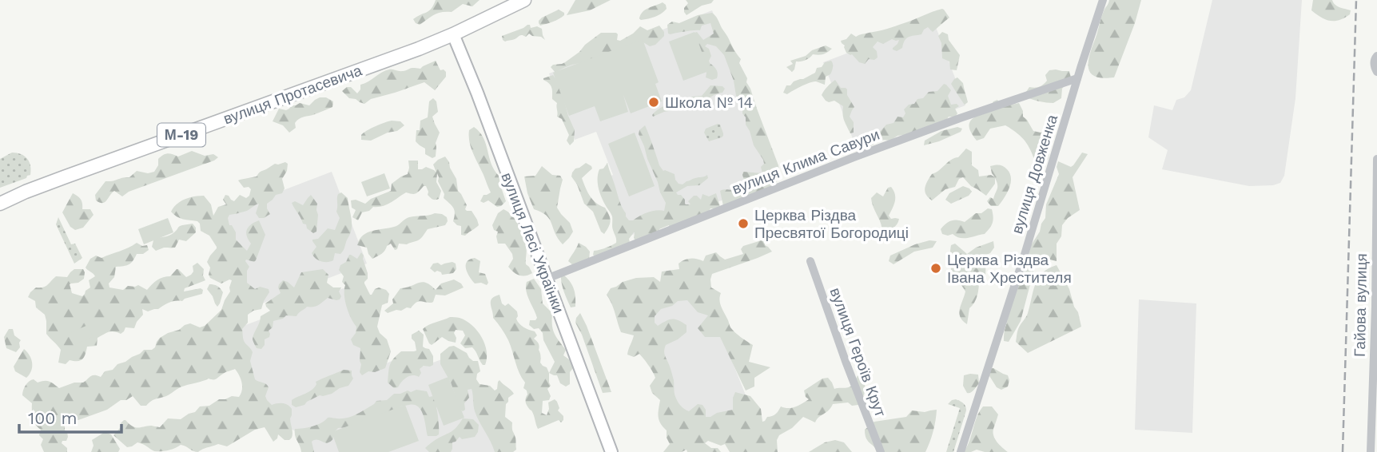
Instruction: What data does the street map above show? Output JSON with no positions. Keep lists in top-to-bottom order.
{
  "streets": {
    "highway": ["вулиця Протасевича", "М-19"],
    "main road": ["вулиця Лесі Українки"],
    "street": [
      "вулиця Клима Савури",
      "вулиця Довженка",
      "Гайова вулиця",
      "вулиця Героїв Крут"
    ]
  },
  "crossings": [
    ["вулиця Протасевича", "вулиця Лесі Українки"],
    ["вулиця Клима Савури", "вулиця Довженка"],
    ["вулиця Клима Савури", "вулиця Лесі Українки"]
  ],
  "places": ["Школа № 14", "Церква Різдва Пресвятої Богородиці", "Церква Різдва Івана Хрестителя"],
  "scale_bar": "100 m"
}
